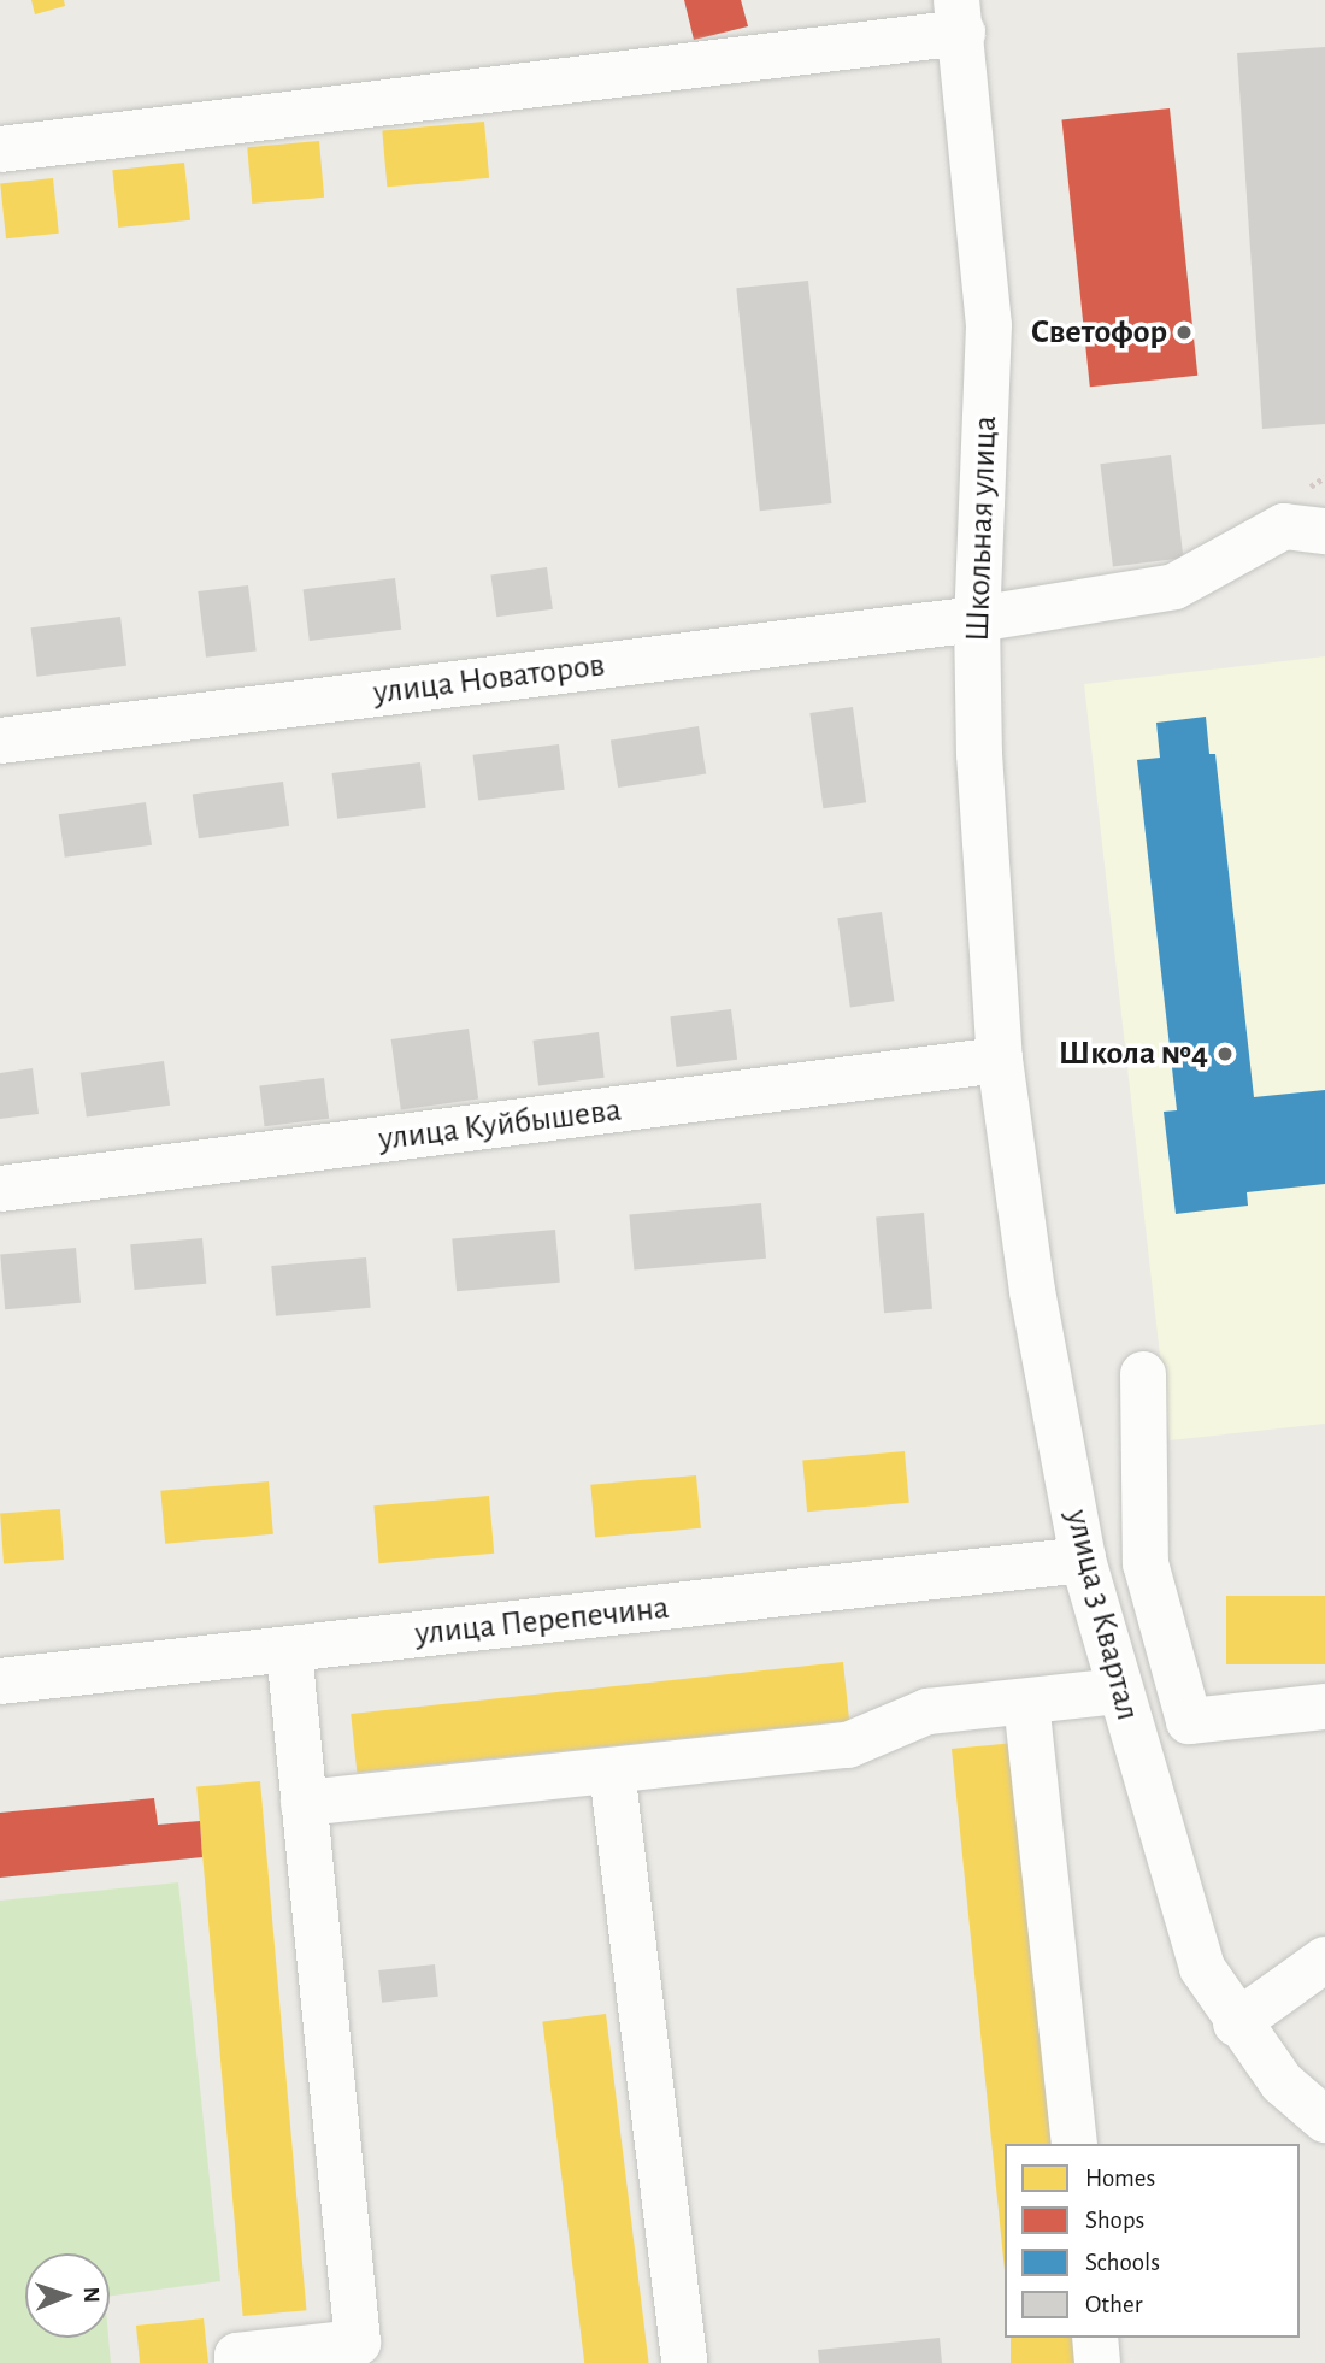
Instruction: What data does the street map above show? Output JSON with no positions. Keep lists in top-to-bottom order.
{
  "streets": {
    "street": [
      "Школьная улица",
      "улица Новаторов",
      "улица Куйбышева",
      "улица 3 Квартал",
      "улица Перепечина"
    ]
  },
  "crossings": [
    ["Школьная улица", "улица Новаторов"],
    ["Школьная улица", "улица Куйбышева"],
    ["Школьная улица", "улица 3 Квартал"],
    ["улица Куйбышева", "улица 3 Квартал"],
    ["улица 3 Квартал", "улица Перепечина"]
  ],
  "places": ["Светофор", "Школа №4"],
  "legend": [
    "Homes",
    "Shops",
    "Schools",
    "Other"
  ],
  "north": "right"
}
